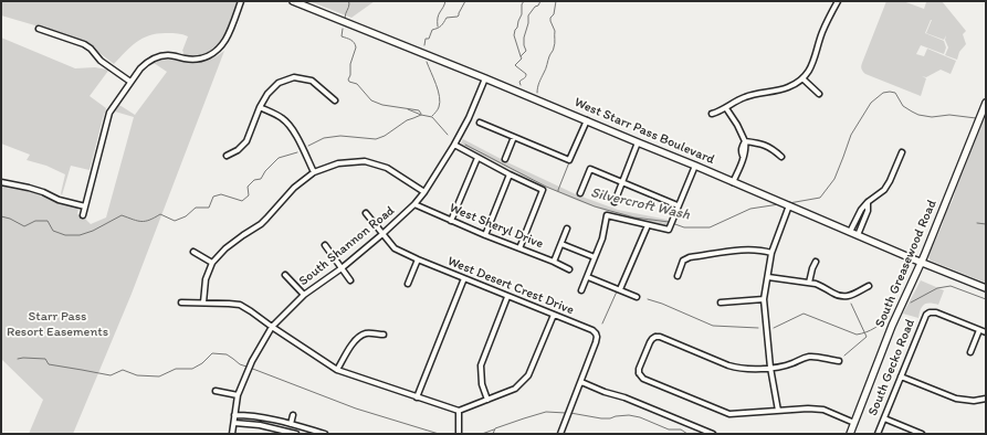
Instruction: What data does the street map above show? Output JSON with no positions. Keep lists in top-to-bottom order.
{
  "streets": {
    "street": [
      "West Starr Pass Boulevard",
      "West Sheryl Drive",
      "South Shannon Road",
      "South Greasewood Road",
      "West Desert Crest Drive",
      "South Gecko Road"
    ]
  },
  "crossings": [
    ["West Starr Pass Boulevard", "South Shannon Road"],
    ["West Starr Pass Boulevard", "South Greasewood Road"],
    ["West Sheryl Drive", "South Shannon Road"],
    ["South Shannon Road", "West Desert Crest Drive"]
  ],
  "water": ["Silvercroft Wash"],
  "parks": ["Starr Pass Resort Easements"]
}
